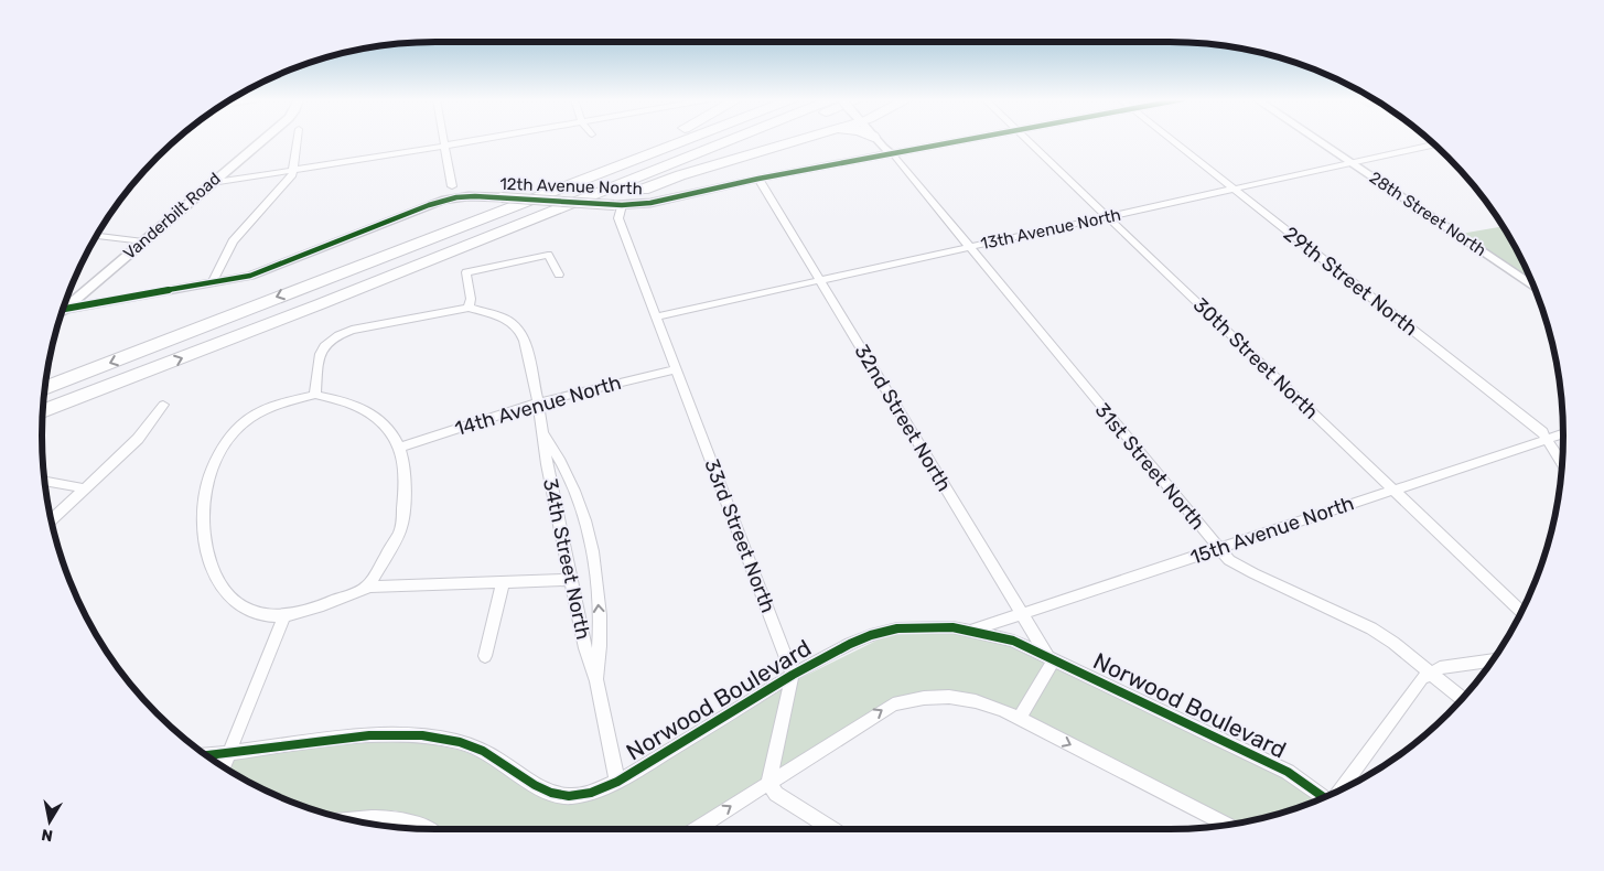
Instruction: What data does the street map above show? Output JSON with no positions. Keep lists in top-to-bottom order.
{
  "streets": {
    "street": [
      "12th Avenue North",
      "28th Street North",
      "Vanderbilt Road",
      "13th Avenue North",
      "29th Street North",
      "30th Street North",
      "14th Avenue North",
      "32nd Street North",
      "31st Street North",
      "15th Avenue North",
      "33rd Street North",
      "34th Street North",
      "Norwood Boulevard"
    ]
  },
  "crossings": [
    ["12th Avenue North", "Vanderbilt Road"],
    ["12th Avenue North", "32nd Street North"],
    ["12th Avenue North", "31st Street North"],
    ["12th Avenue North", "33rd Street North"],
    ["28th Street North", "13th Avenue North"],
    ["13th Avenue North", "29th Street North"],
    ["13th Avenue North", "30th Street North"],
    ["13th Avenue North", "32nd Street North"],
    ["13th Avenue North", "31st Street North"],
    ["13th Avenue North", "33rd Street North"],
    ["29th Street North", "15th Avenue North"],
    ["30th Street North", "15th Avenue North"],
    ["14th Avenue North", "33rd Street North"],
    ["14th Avenue North", "34th Street North"],
    ["32nd Street North", "15th Avenue North"],
    ["32nd Street North", "Norwood Boulevard"],
    ["31st Street North", "15th Avenue North"],
    ["15th Avenue North", "Norwood Boulevard"],
    ["33rd Street North", "Norwood Boulevard"],
    ["34th Street North", "Norwood Boulevard"]
  ],
  "north": "bottom"
}
